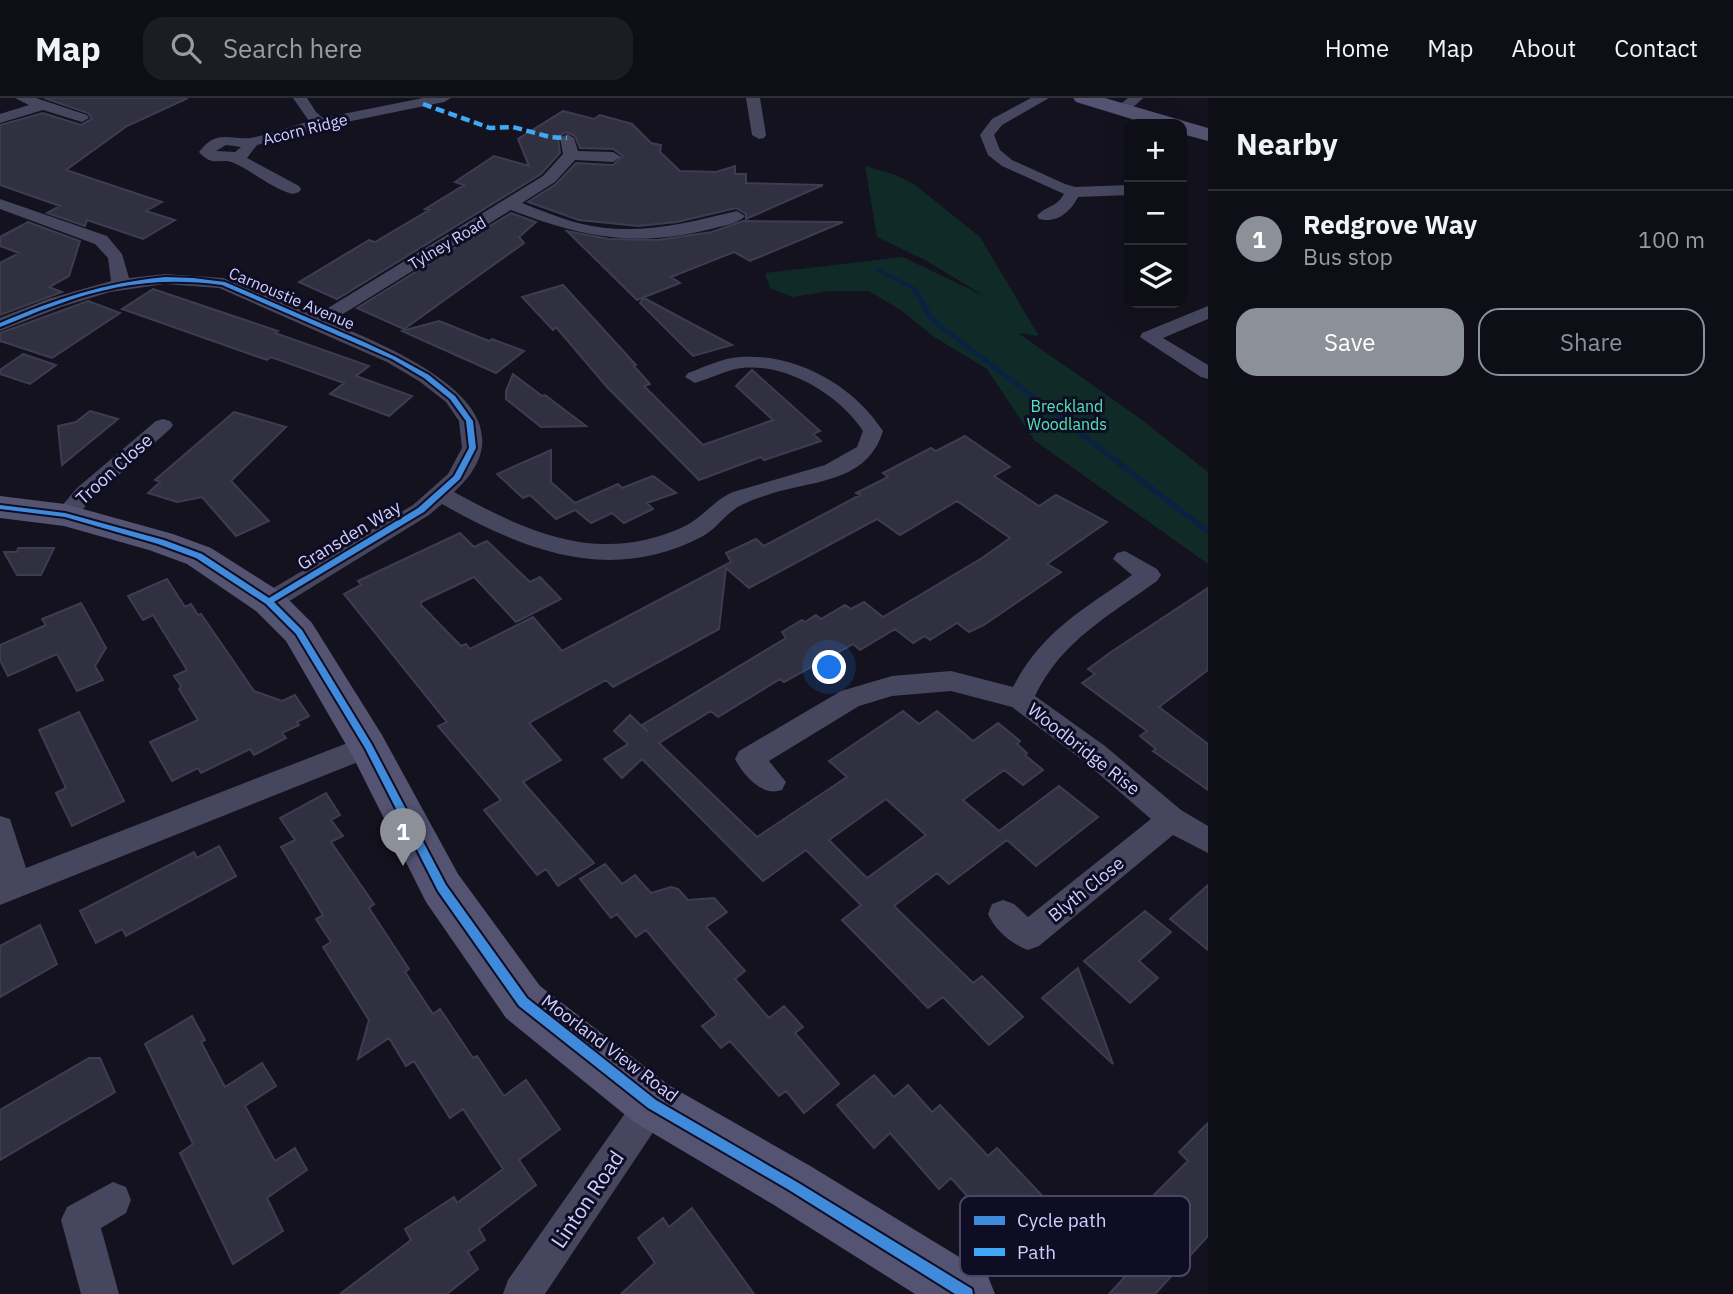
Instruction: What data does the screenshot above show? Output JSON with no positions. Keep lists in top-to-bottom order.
{
  "streets": {
    "street": [
      "Acorn Ridge",
      "Tylney Road",
      "Carnoustie Avenue",
      "Troon Close",
      "Gransden Way",
      "Woodbridge Rise",
      "Blyth Close",
      "Moorland View Road",
      "Linton Road"
    ]
  },
  "crossings": [
    ["Tylney Road", "Carnoustie Avenue"],
    ["Carnoustie Avenue", "Gransden Way"],
    ["Troon Close", "Moorland View Road"],
    ["Gransden Way", "Moorland View Road"],
    ["Woodbridge Rise", "Blyth Close"],
    ["Moorland View Road", "Linton Road"]
  ],
  "parks": ["Breckland Woodlands"],
  "legend": ["Cycle path", "Path"],
  "page": {
    "header": "Map",
    "search": "Search here",
    "nav": [
      "Home",
      "Map",
      "About",
      "Contact"
    ],
    "heading": "Nearby",
    "map_buttons": ["+", "−"],
    "list": [
      {
        "mark": "1",
        "name": "Redgrove Way",
        "note": "Bus stop",
        "value": "100 m"
      }
    ],
    "buttons": ["Save", "Share"],
    "pins": "1"
  }
}
